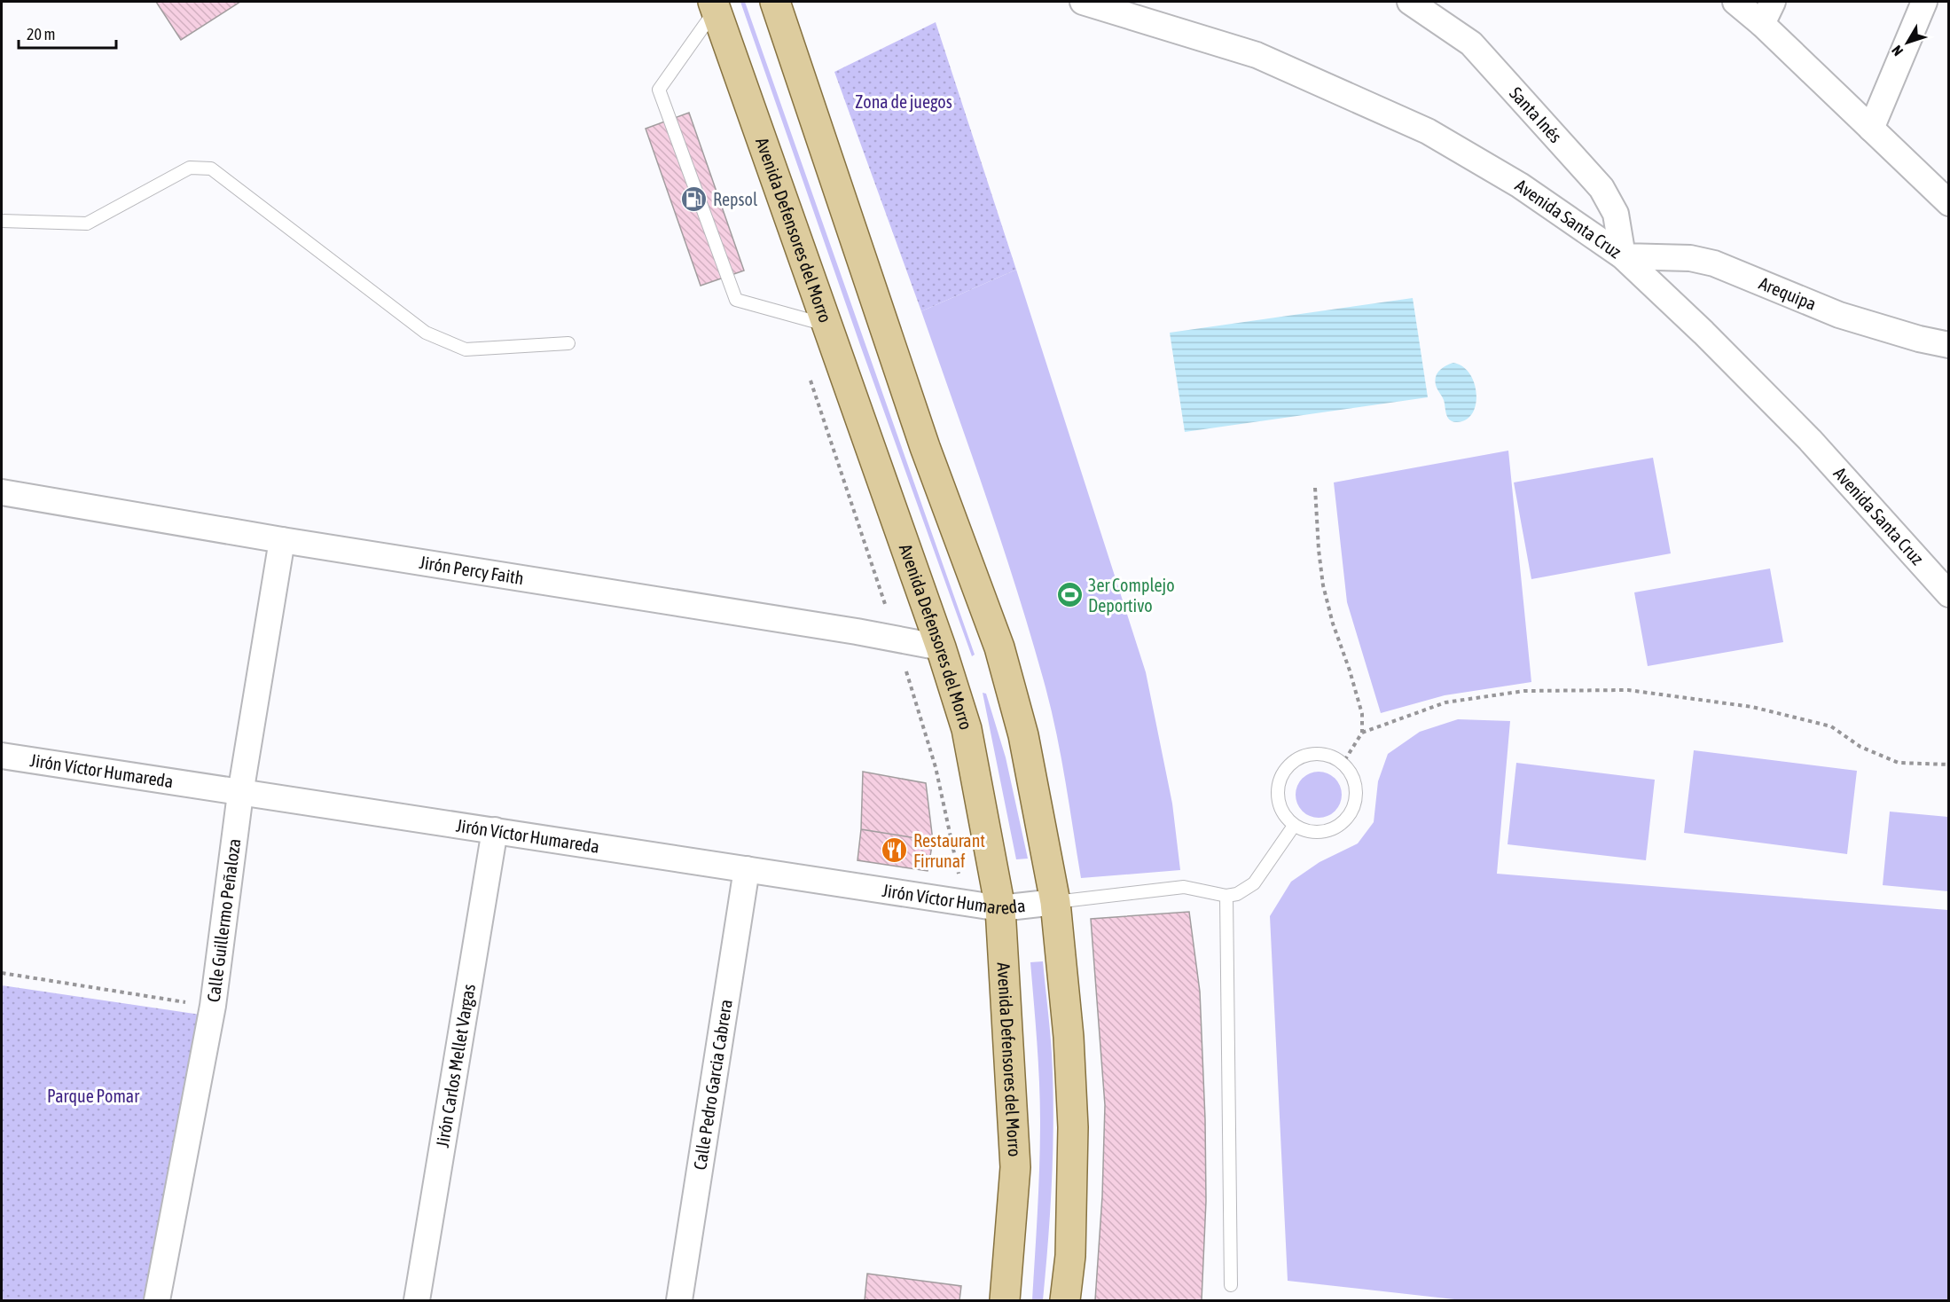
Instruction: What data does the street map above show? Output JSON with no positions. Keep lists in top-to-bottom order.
{
  "streets": {
    "main road": ["Avenida Defensores del Morro"],
    "street": [
      "Santa Inés",
      "Avenida Santa Cruz",
      "Arequipa",
      "Jirón Percy Faith",
      "Jirón Víctor Humareda",
      "Calle Guillermo Peñaloza",
      "Jirón Carlos Mellet Vargas",
      "Calle Pedro Garcia Cabrera"
    ]
  },
  "crossings": [
    ["Santa Inés", "Avenida Santa Cruz"],
    ["Santa Inés", "Arequipa"],
    ["Avenida Santa Cruz", "Arequipa"],
    ["Avenida Defensores del Morro", "Jirón Percy Faith"],
    ["Avenida Defensores del Morro", "Jirón Víctor Humareda"],
    ["Jirón Percy Faith", "Calle Guillermo Peñaloza"],
    ["Jirón Víctor Humareda", "Calle Guillermo Peñaloza"],
    ["Jirón Víctor Humareda", "Jirón Carlos Mellet Vargas"],
    ["Jirón Víctor Humareda", "Calle Pedro Garcia Cabrera"]
  ],
  "parks": ["Zona de juegos", "Parque Pomar"],
  "places": {
    "fuel station": ["Repsol"],
    "sports": ["3er Complejo Deportivo"],
    "restaurant": ["Restaurant Firrunaf"]
  },
  "scale_bar": "20 m",
  "north": "bottom left"
}
